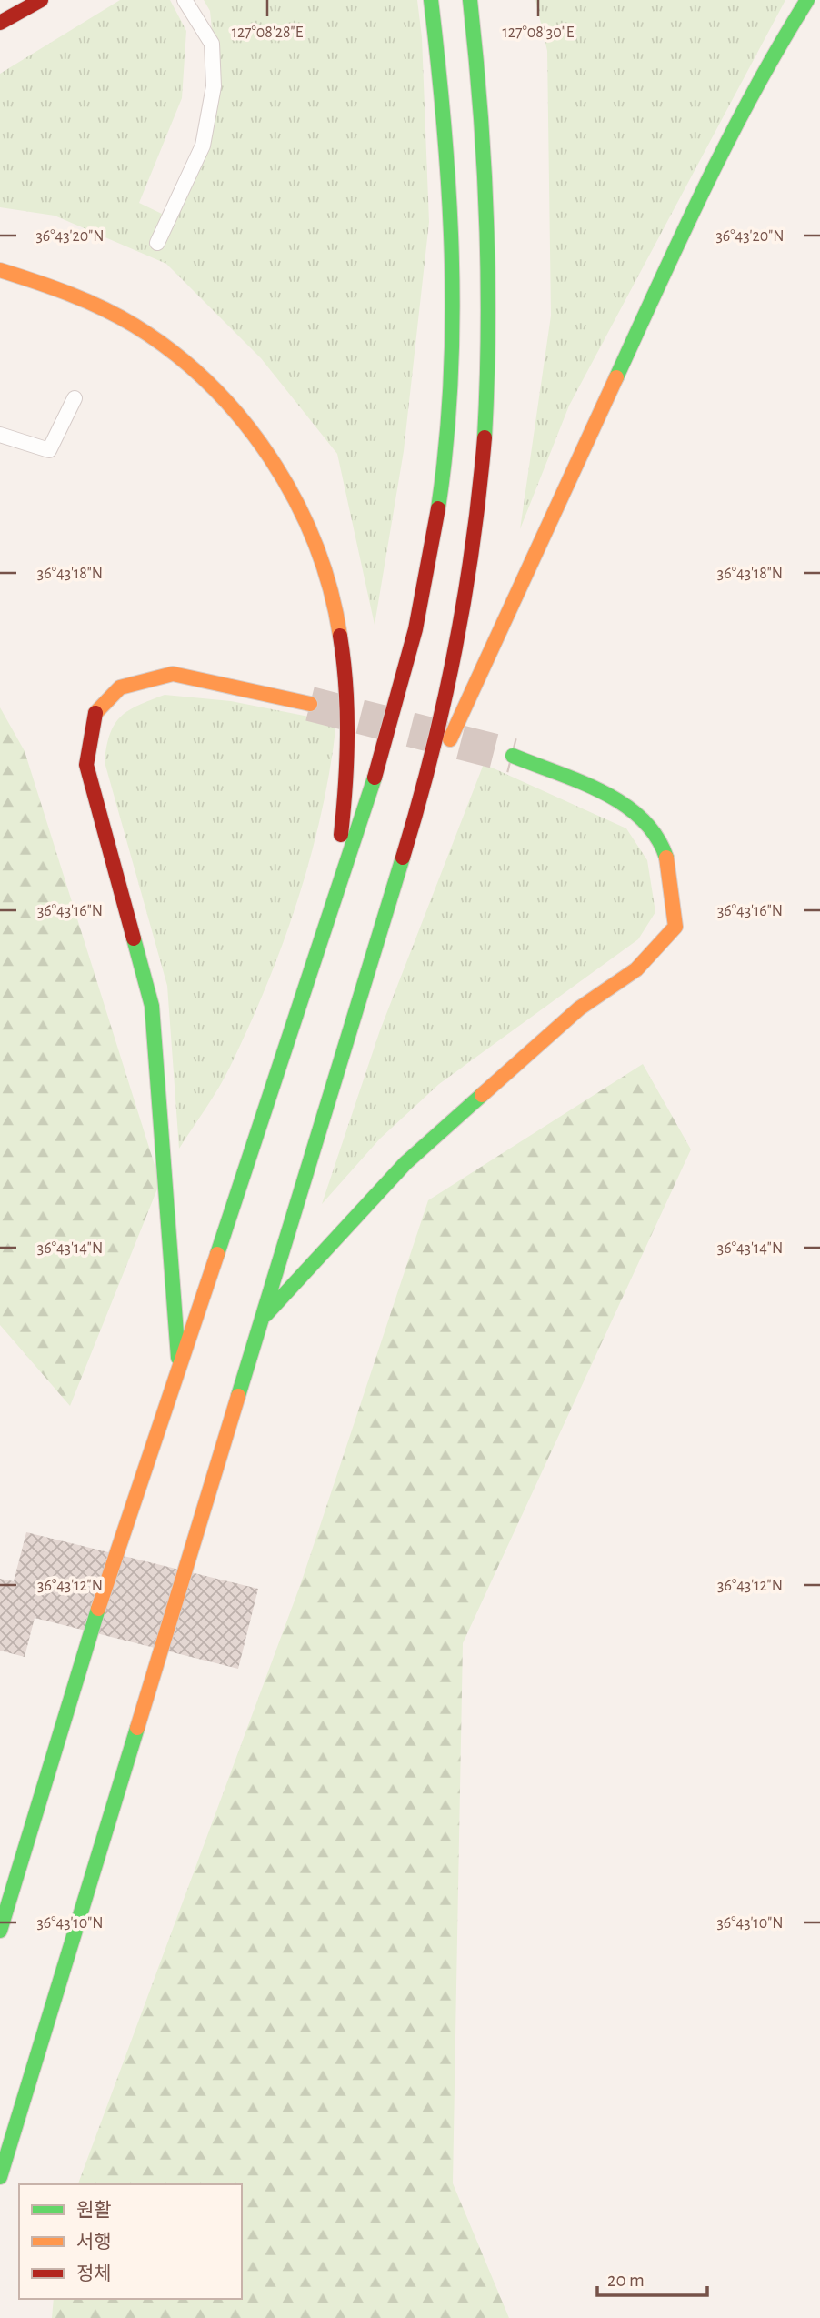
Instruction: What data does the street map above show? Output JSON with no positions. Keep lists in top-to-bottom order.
{
  "legend": ["원활", "서행", "정체"],
  "scale_bar": "20 m",
  "coordinates": [
    "127°08'28\"E",
    "127°08'30\"E",
    "36°43'20\"N",
    "36°43'18\"N",
    "36°43'16\"N",
    "36°43'14\"N",
    "36°43'12\"N",
    "36°43'10\"N"
  ]
}
